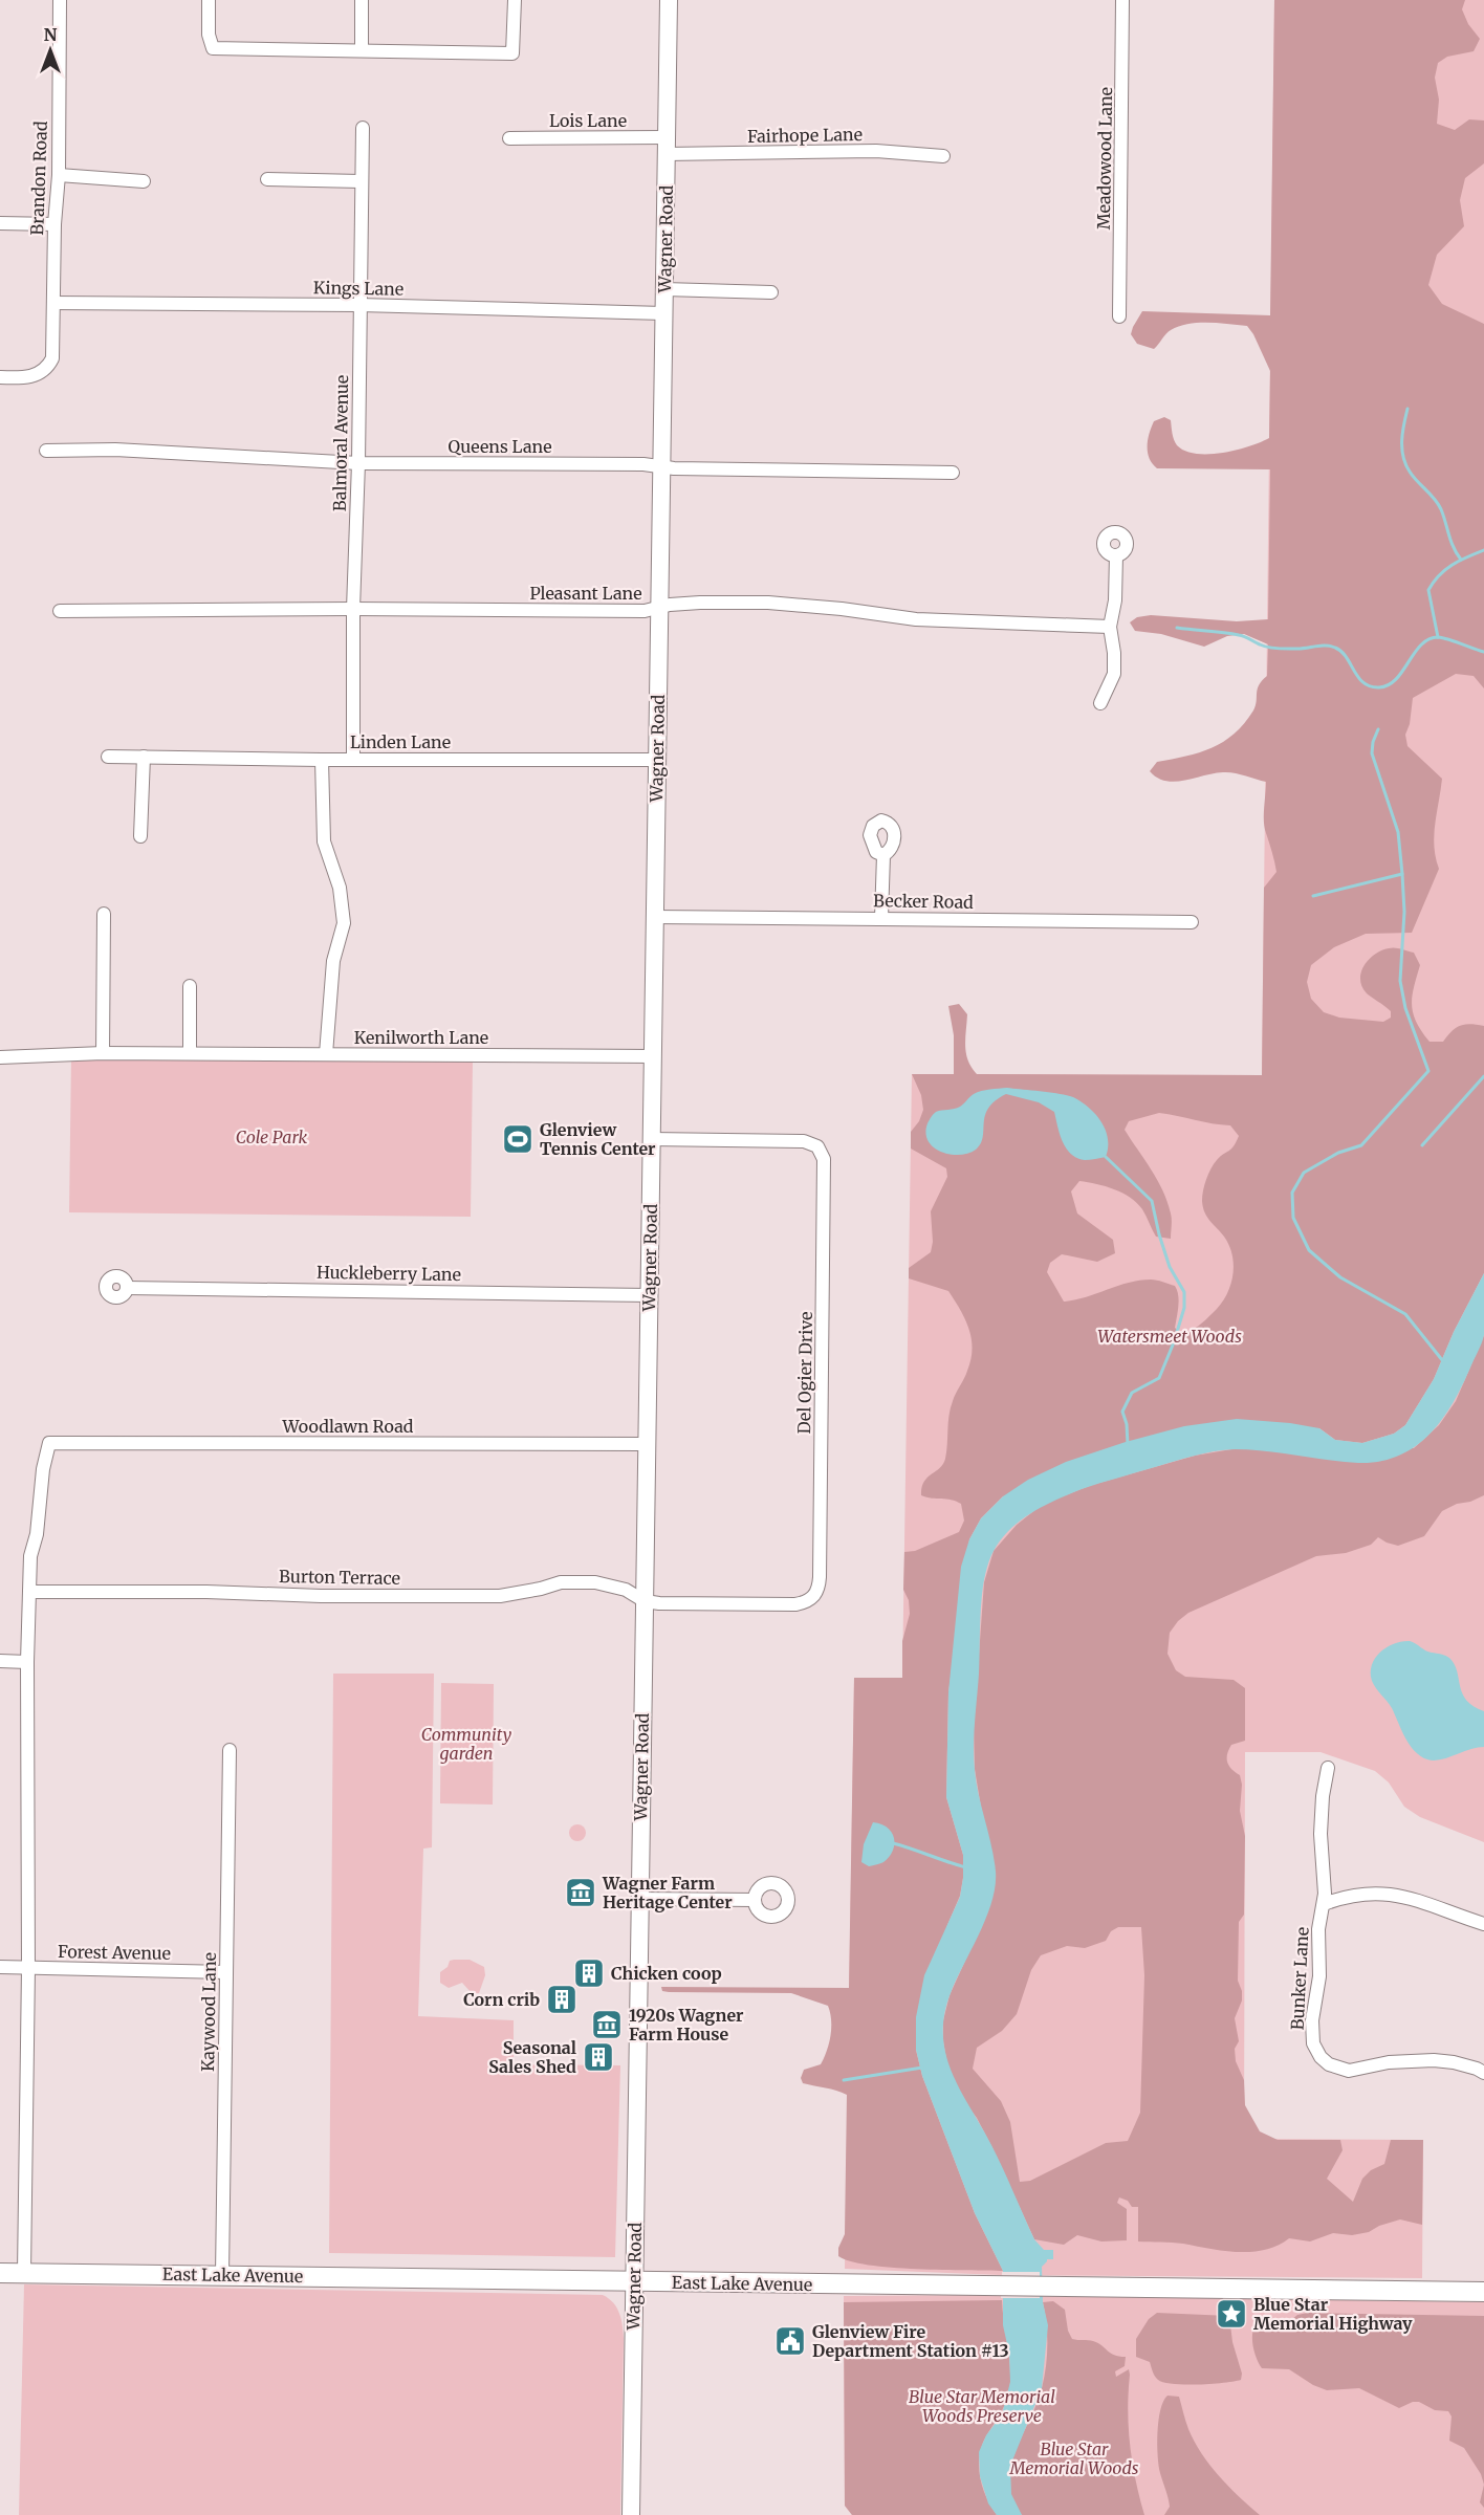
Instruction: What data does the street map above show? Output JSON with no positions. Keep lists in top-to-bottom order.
{
  "streets": {
    "main road": ["East Lake Avenue"],
    "street": [
      "Lois Lane",
      "Fairhope Lane",
      "Meadowood Lane",
      "Brandon Road",
      "Wagner Road",
      "Kings Lane",
      "Balmoral Avenue",
      "Queens Lane",
      "Pleasant Lane",
      "Linden Lane",
      "Becker Road",
      "Kenilworth Lane",
      "Huckleberry Lane",
      "Del Ogier Drive",
      "Woodlawn Road",
      "Burton Terrace",
      "Forest Avenue",
      "Bunker Lane",
      "Kaywood Lane"
    ]
  },
  "crossings": [
    ["Lois Lane", "Fairhope Lane"],
    ["Lois Lane", "Wagner Road"],
    ["Fairhope Lane", "Wagner Road"],
    ["Brandon Road", "Kings Lane"],
    ["Wagner Road", "Kings Lane"],
    ["Wagner Road", "Queens Lane"],
    ["Wagner Road", "Pleasant Lane"],
    ["Wagner Road", "Linden Lane"],
    ["Wagner Road", "Becker Road"],
    ["Wagner Road", "Kenilworth Lane"],
    ["Wagner Road", "Huckleberry Lane"],
    ["Wagner Road", "Del Ogier Drive"],
    ["Wagner Road", "Woodlawn Road"],
    ["Wagner Road", "Burton Terrace"],
    ["Wagner Road", "East Lake Avenue"],
    ["Kings Lane", "Balmoral Avenue"],
    ["Balmoral Avenue", "Queens Lane"],
    ["Balmoral Avenue", "Pleasant Lane"],
    ["Balmoral Avenue", "Linden Lane"],
    ["Del Ogier Drive", "Burton Terrace"],
    ["Woodlawn Road", "Burton Terrace"],
    ["Forest Avenue", "Kaywood Lane"],
    ["Kaywood Lane", "East Lake Avenue"]
  ],
  "parks": [
    "Cole Park",
    "Watersmeet Woods",
    "Community garden",
    "Blue Star Memorial Woods Preserve",
    "Blue Star Memorial Woods"
  ],
  "places": {
    "sports": ["Glenview Tennis Center"],
    "museum": ["Wagner Farm Heritage Center", "1920s Wagner Farm House"],
    "building": ["Chicken coop", "Corn crib", "Seasonal Sales Shed"],
    "place": ["Blue Star Memorial Highway"],
    "public building": ["Glenview Fire Department Station #13"]
  },
  "north": "top"
}
